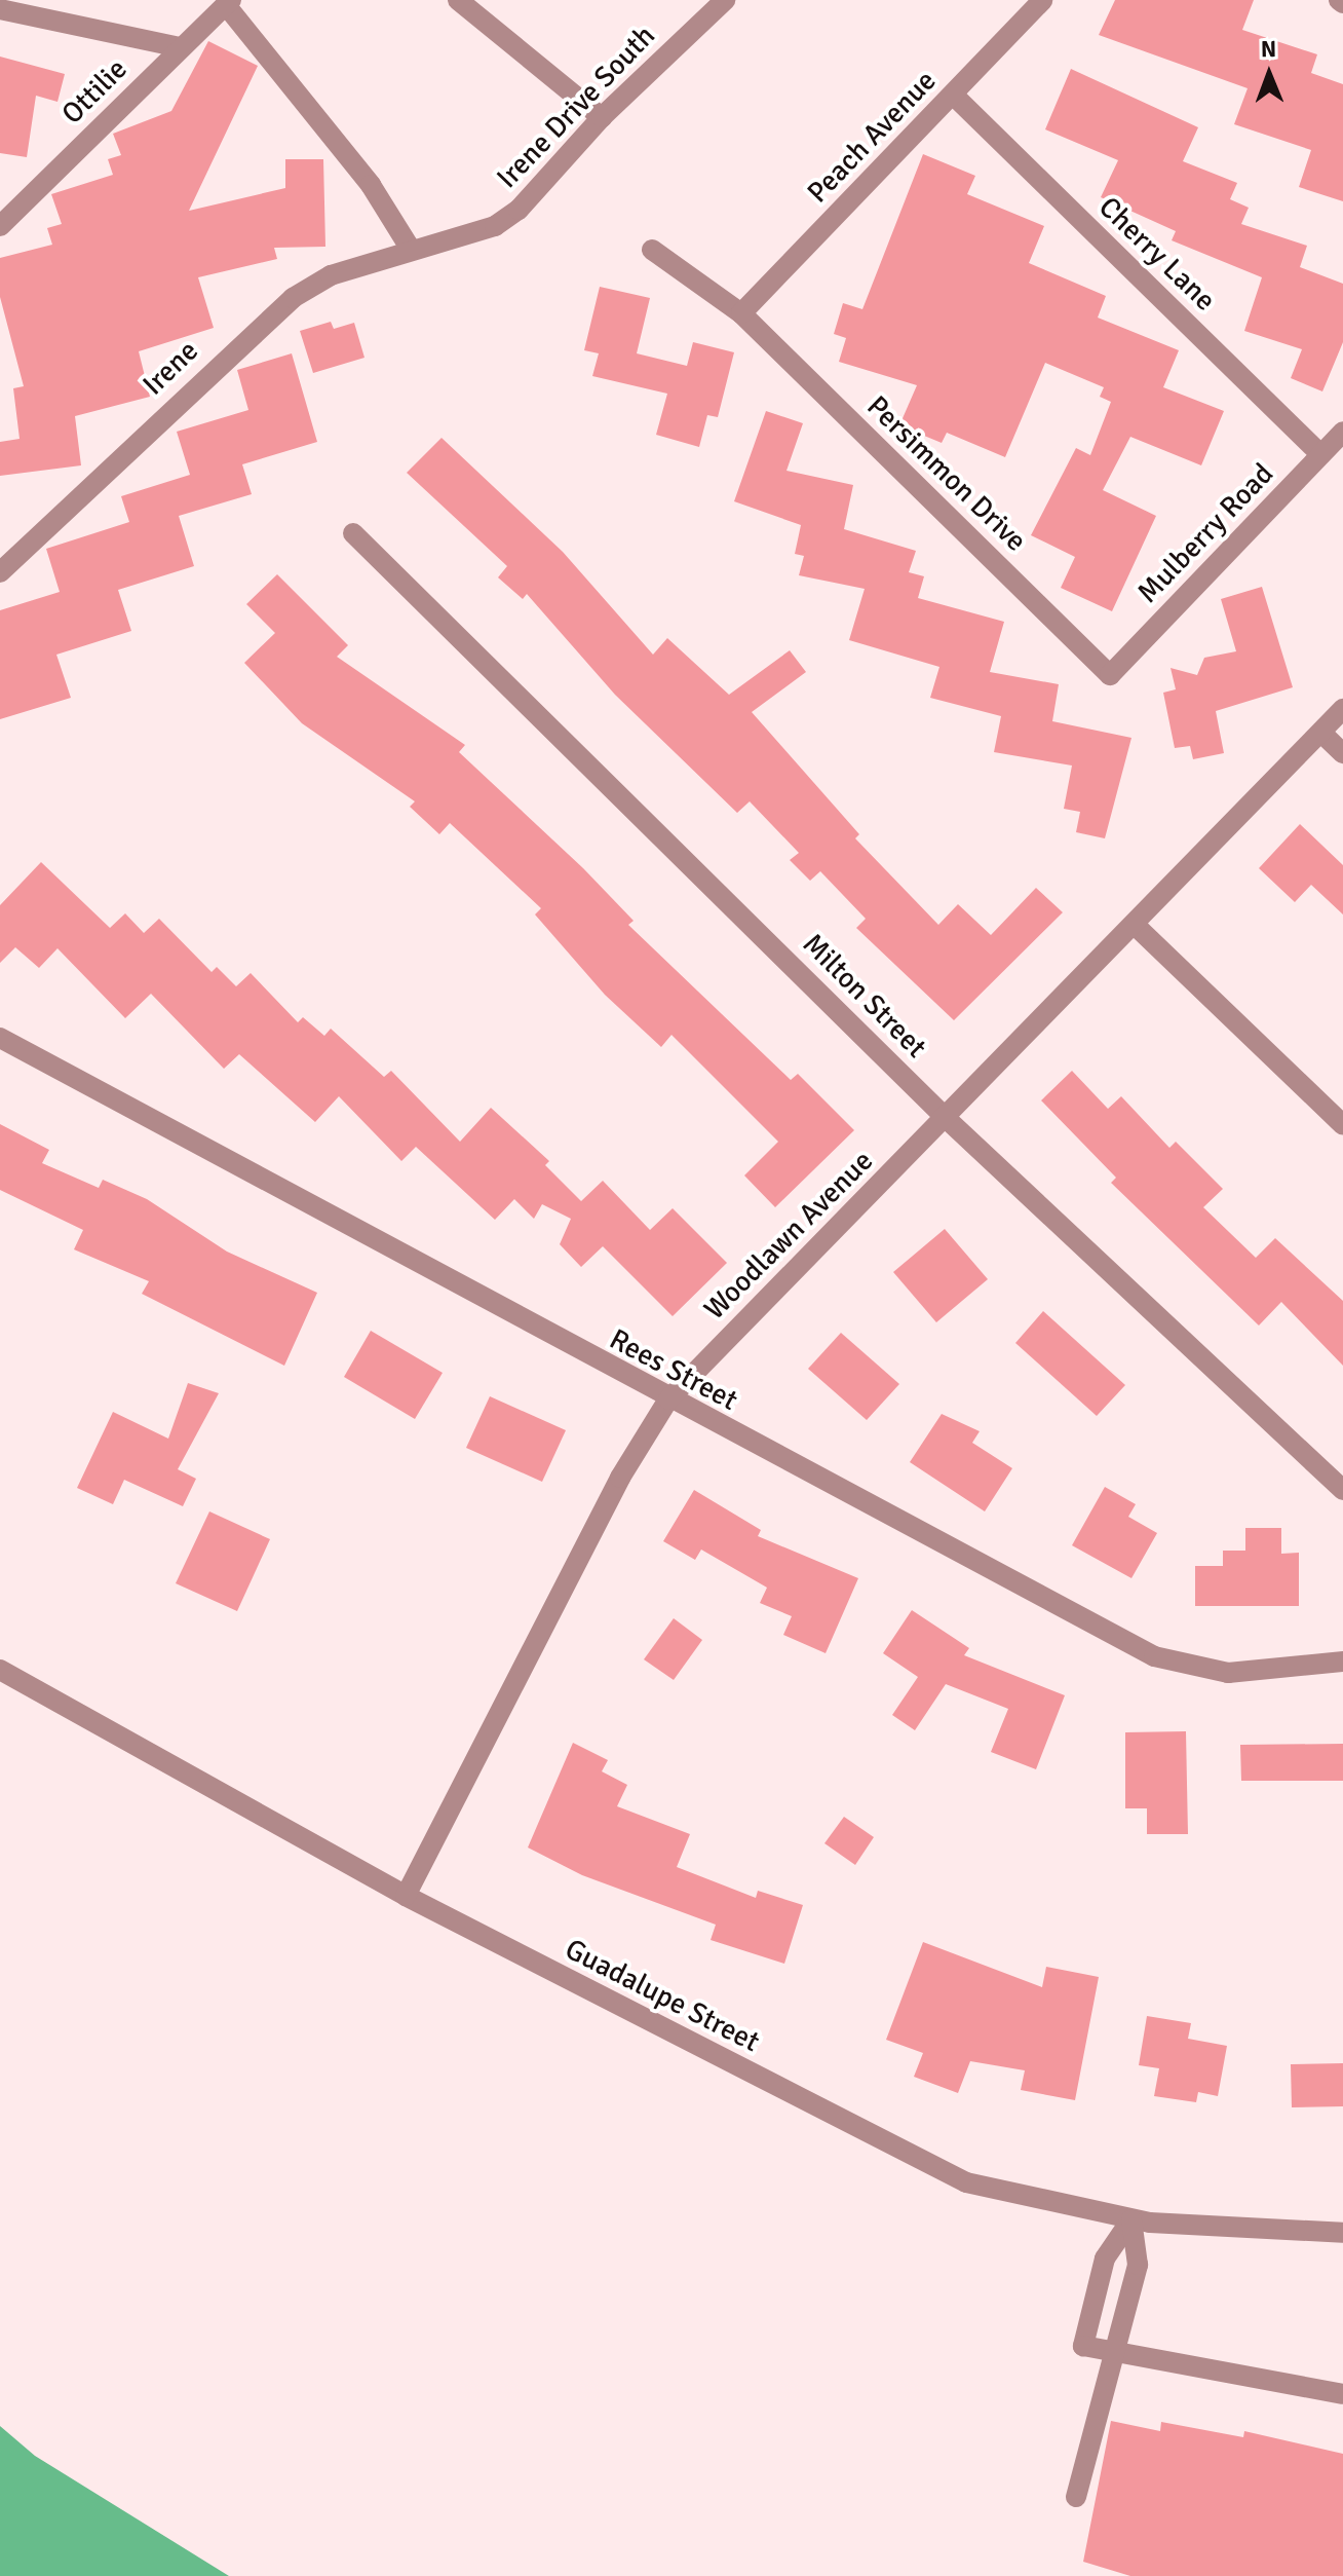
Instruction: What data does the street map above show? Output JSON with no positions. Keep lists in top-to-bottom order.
{
  "streets": {
    "street": [
      "Ottilie",
      "Irene Drive South",
      "Peach Avenue",
      "Cherry Lane",
      "Irene",
      "Persimmon Drive",
      "Mulberry Road",
      "Milton Street",
      "Woodlawn Avenue",
      "Rees Street",
      "Guadalupe Street"
    ]
  },
  "crossings": [
    ["Irene Drive South", "Irene"],
    ["Peach Avenue", "Cherry Lane"],
    ["Peach Avenue", "Persimmon Drive"],
    ["Cherry Lane", "Mulberry Road"],
    ["Persimmon Drive", "Mulberry Road"],
    ["Milton Street", "Woodlawn Avenue"],
    ["Woodlawn Avenue", "Rees Street"],
    ["Woodlawn Avenue", "Guadalupe Street"]
  ],
  "north": "top"
}
